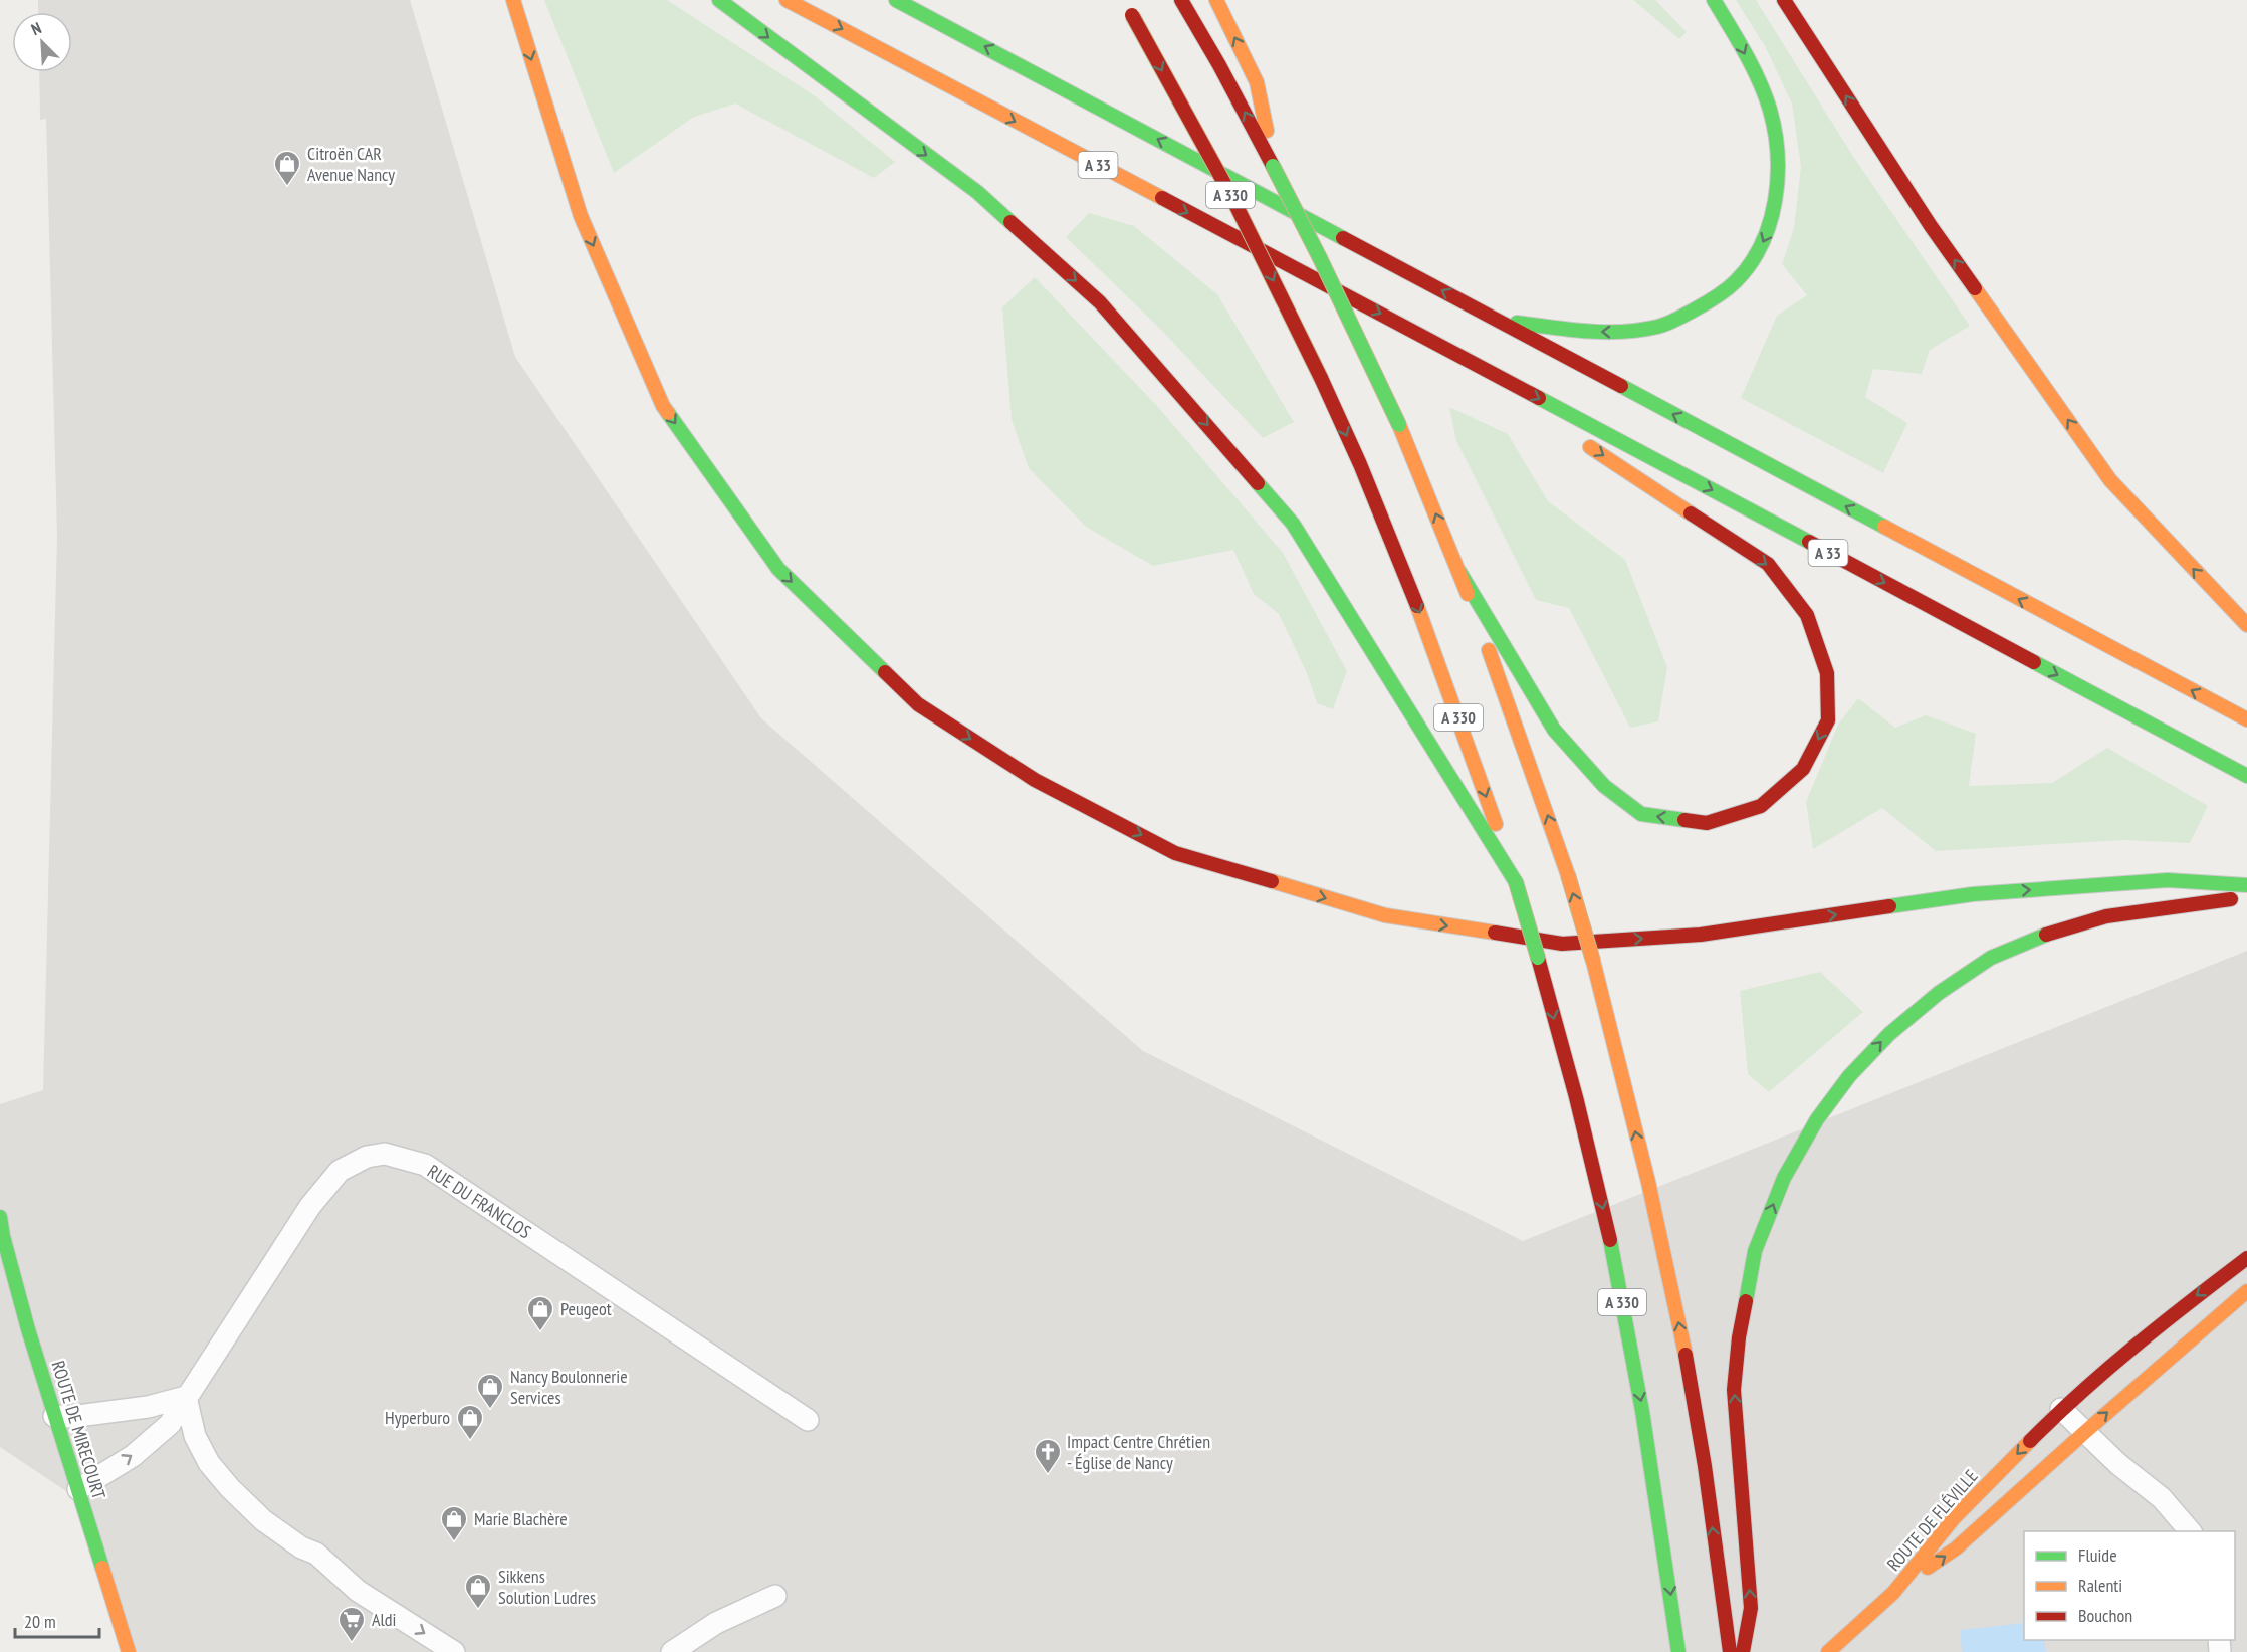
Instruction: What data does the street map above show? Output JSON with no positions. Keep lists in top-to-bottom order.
{
  "streets": {
    "main road": [
      "A 33",
      "A 330",
      "ROUTE DE MIRECOURT",
      "ROUTE DE FLÉVILLE"
    ],
    "street": ["RUE DU FRANCLOS"]
  },
  "crossings": [
    ["RUE DU FRANCLOS", "ROUTE DE MIRECOURT"]
  ],
  "places": {
    "shop": [
      "Citroën CAR Avenue Nancy",
      "Peugeot",
      "Nancy Boulonnerie Services",
      "Hyperburo",
      "Marie Blachère",
      "Sikkens Solution Ludres"
    ],
    "church": ["Impact Centre Chrétien - Église de Nancy"],
    "supermarket": ["Aldi"]
  },
  "legend": ["Fluide", "Ralenti", "Bouchon"],
  "scale_bar": "20 m",
  "north": "top left"
}
